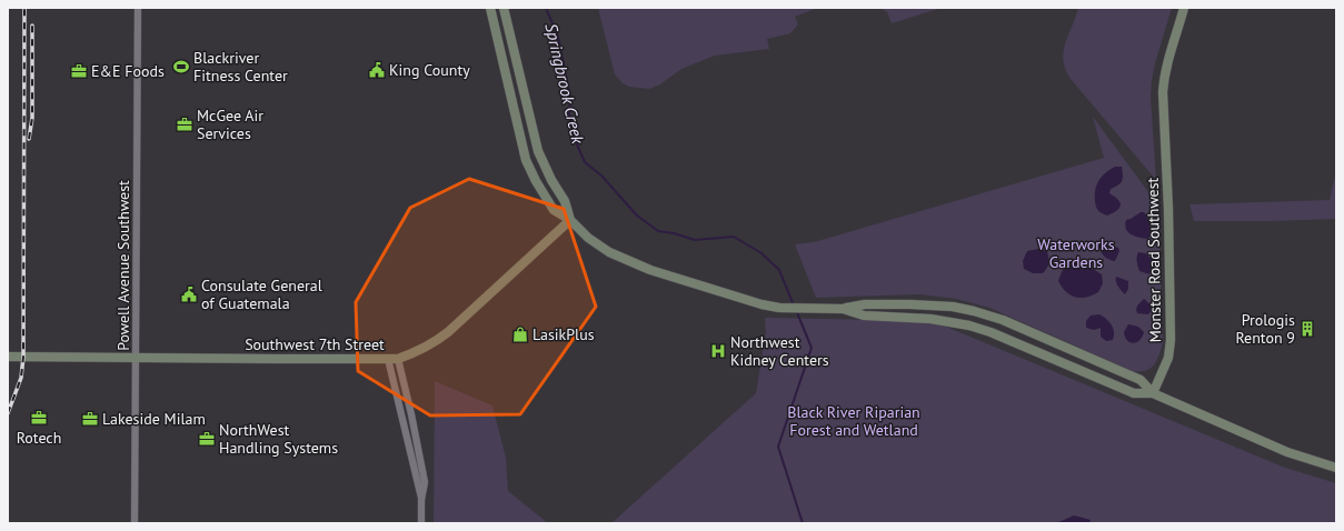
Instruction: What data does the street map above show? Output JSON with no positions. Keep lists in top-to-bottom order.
{
  "streets": {
    "street": ["Monster Road Southwest", "Powell Avenue Southwest", "Southwest 7th Street"]
  },
  "crossings": [
    ["Powell Avenue Southwest", "Southwest 7th Street"]
  ],
  "water": ["Springbrook Creek"],
  "parks": ["Waterworks Gardens", "Black River Riparian Forest and Wetland"],
  "places": {
    "sports": ["Blackriver Fitness Center"],
    "public building": ["King County", "Consulate General of Guatemala"],
    "office": [
      "E&E Foods",
      "McGee Air Services",
      "Rotech",
      "Lakeside Milam",
      "NorthWest Handling Systems"
    ],
    "building": ["Prologis Renton 9"],
    "shop": ["LasikPlus"],
    "hospital": ["Northwest Kidney Centers"]
  }
}
